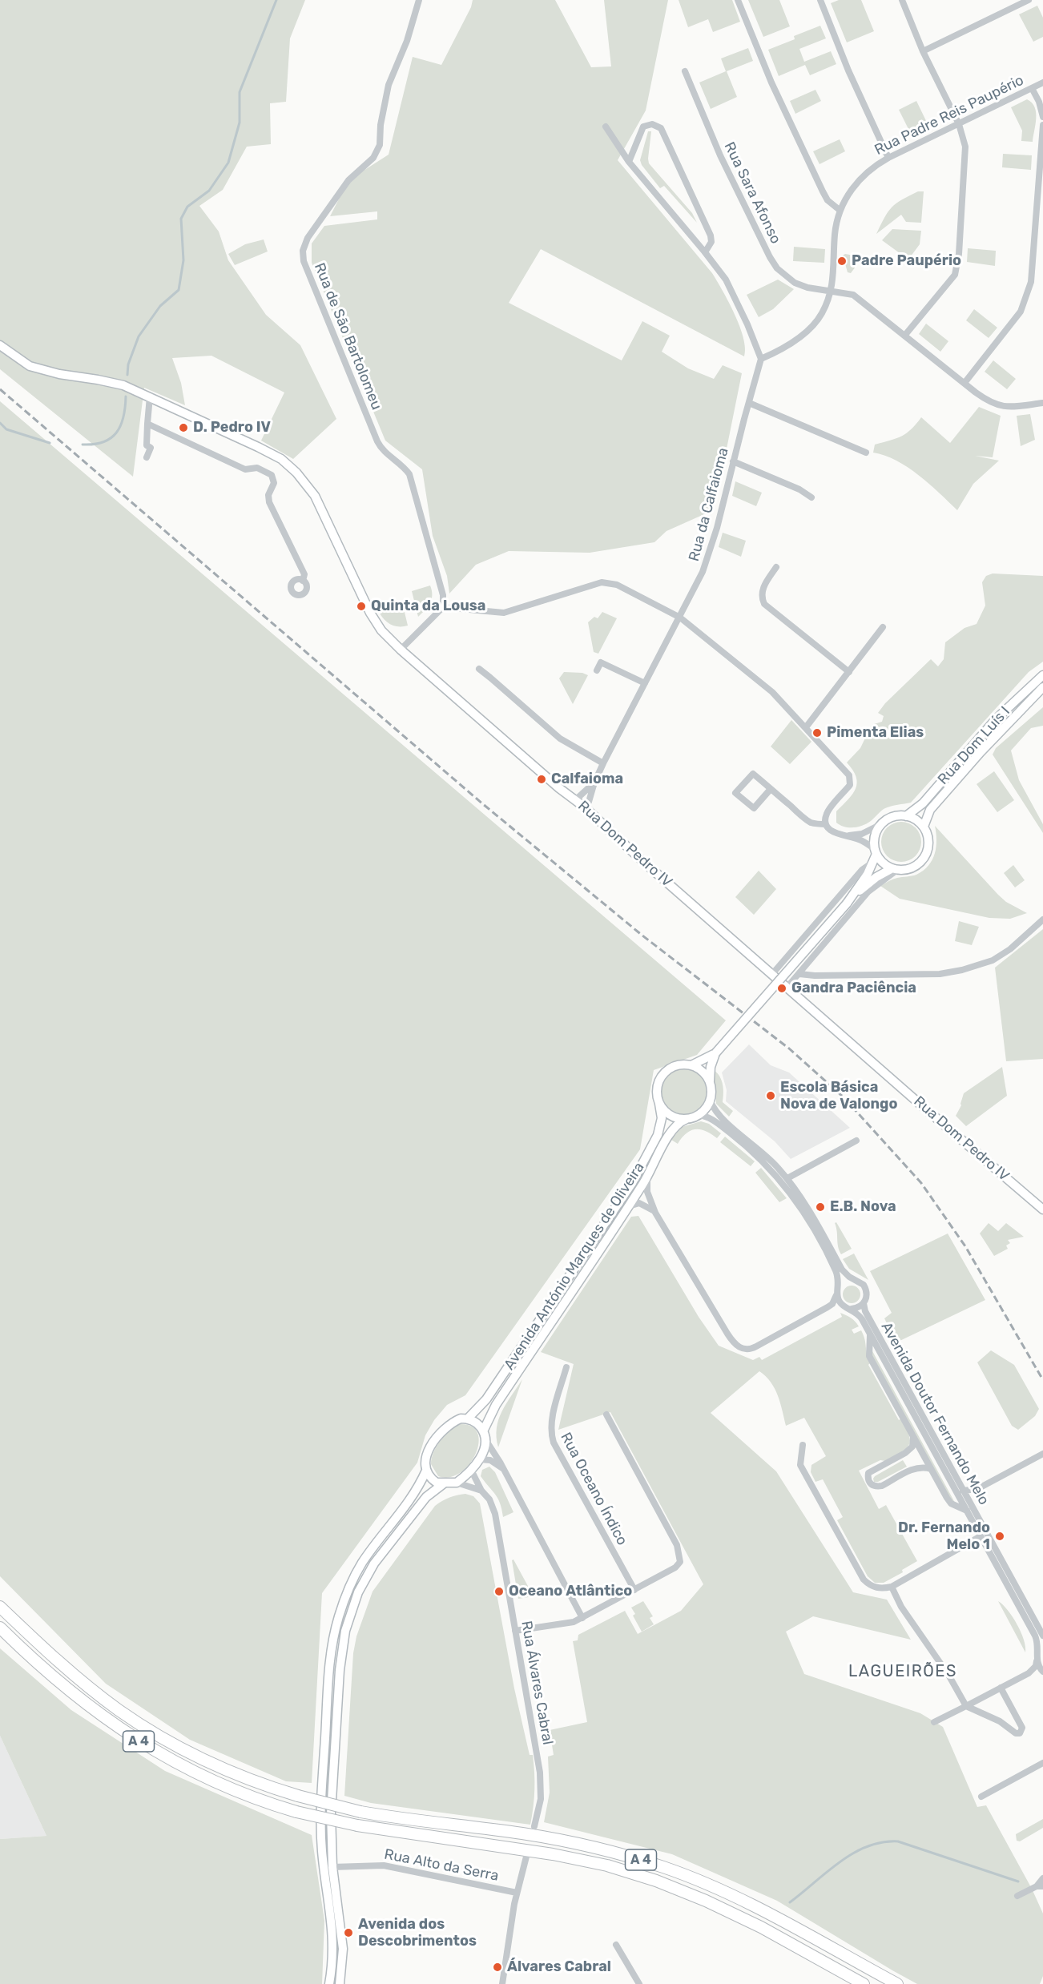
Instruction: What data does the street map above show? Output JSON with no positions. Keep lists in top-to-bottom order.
{
  "streets": {
    "highway": ["A 4"],
    "main road": ["Rua Dom Luís I", "Rua Dom Pedro IV", "Avenida António Marques de Oliveira"],
    "street": [
      "Rua Padre Reis Paupério",
      "Rua Sara Afonso",
      "Rua de São Bartolomeu",
      "Rua da Calfaioma",
      "Avenida Doutor Fernando Melo",
      "Rua Oceano Índico",
      "Rua Álvares Cabral",
      "Rua Alto da Serra"
    ]
  },
  "crossings": [
    ["Rua Padre Reis Paupério", "Rua Sara Afonso"],
    ["Rua Padre Reis Paupério", "Rua da Calfaioma"],
    ["Rua da Calfaioma", "Rua Dom Pedro IV"],
    ["Avenida António Marques de Oliveira", "Avenida Doutor Fernando Melo"],
    ["Avenida António Marques de Oliveira", "Rua Álvares Cabral"],
    ["Avenida António Marques de Oliveira", "Rua Alto da Serra"]
  ],
  "districts": ["LAGUEIRÕES"],
  "places": [
    "Padre Paupério",
    "D. Pedro IV",
    "Quinta da Lousa",
    "Pimenta Elias",
    "Calfaioma",
    "Gandra Paciência",
    "Escola Básica Nova de Valongo",
    "E.B. Nova",
    "Dr. Fernando Melo 1",
    "Oceano Atlântico",
    "Avenida dos Descobrimentos",
    "Álvares Cabral"
  ]
}
